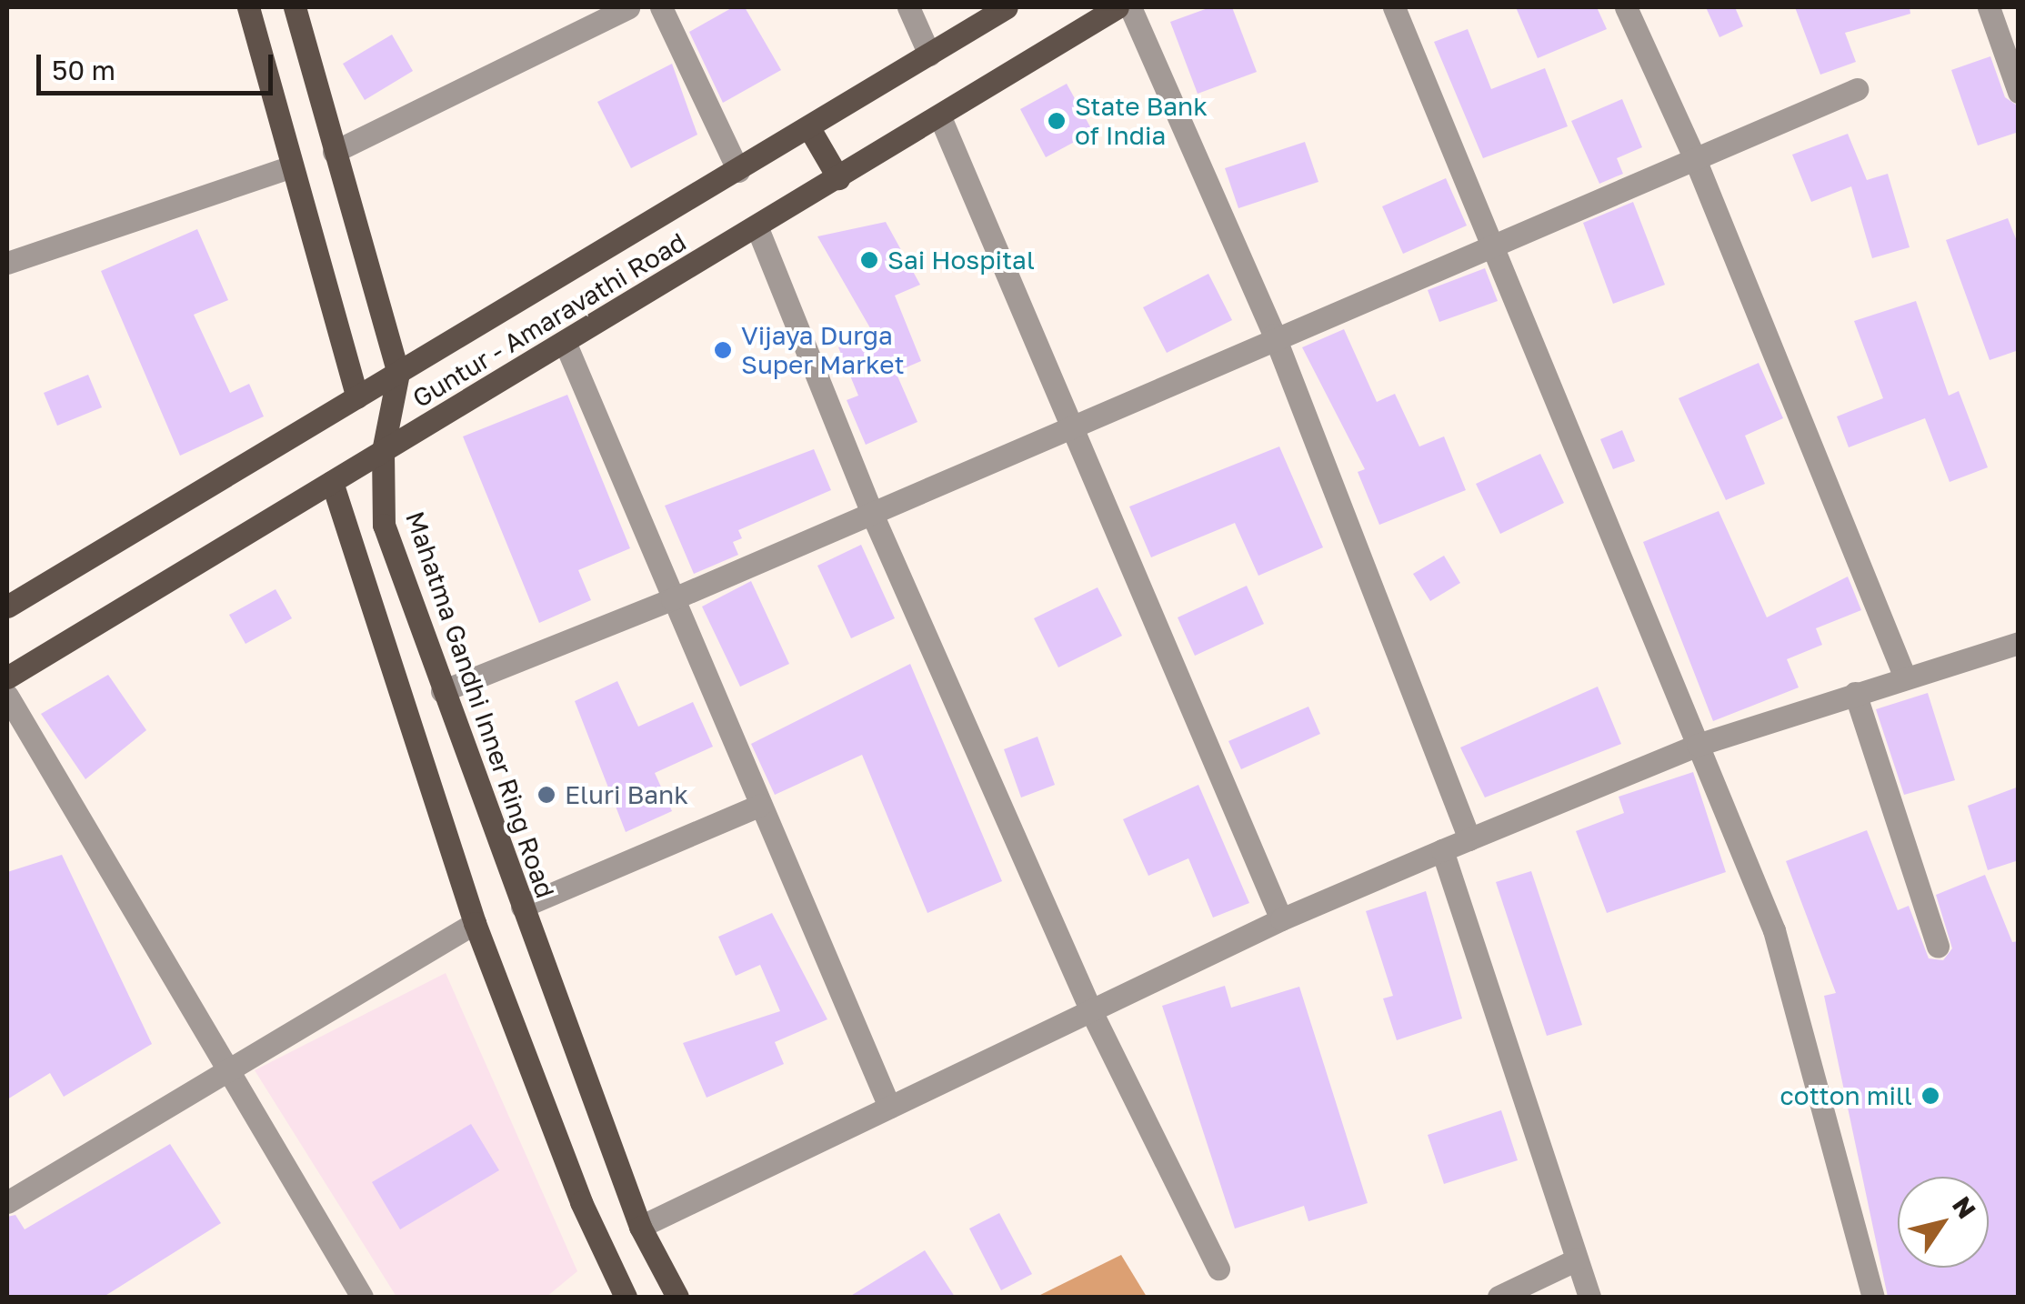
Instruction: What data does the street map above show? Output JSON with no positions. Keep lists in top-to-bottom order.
{
  "streets": {
    "main road": ["Guntur - Amaravathi Road", "Mahatma Gandhi Inner Ring Road"]
  },
  "crossings": [
    ["Guntur - Amaravathi Road", "Mahatma Gandhi Inner Ring Road"]
  ],
  "places": [
    "State Bank of India",
    "Sai Hospital",
    "Vijaya Durga Super Market",
    "Eluri Bank",
    "cotton mill"
  ],
  "scale_bar": "50 m",
  "north": "top right"
}
